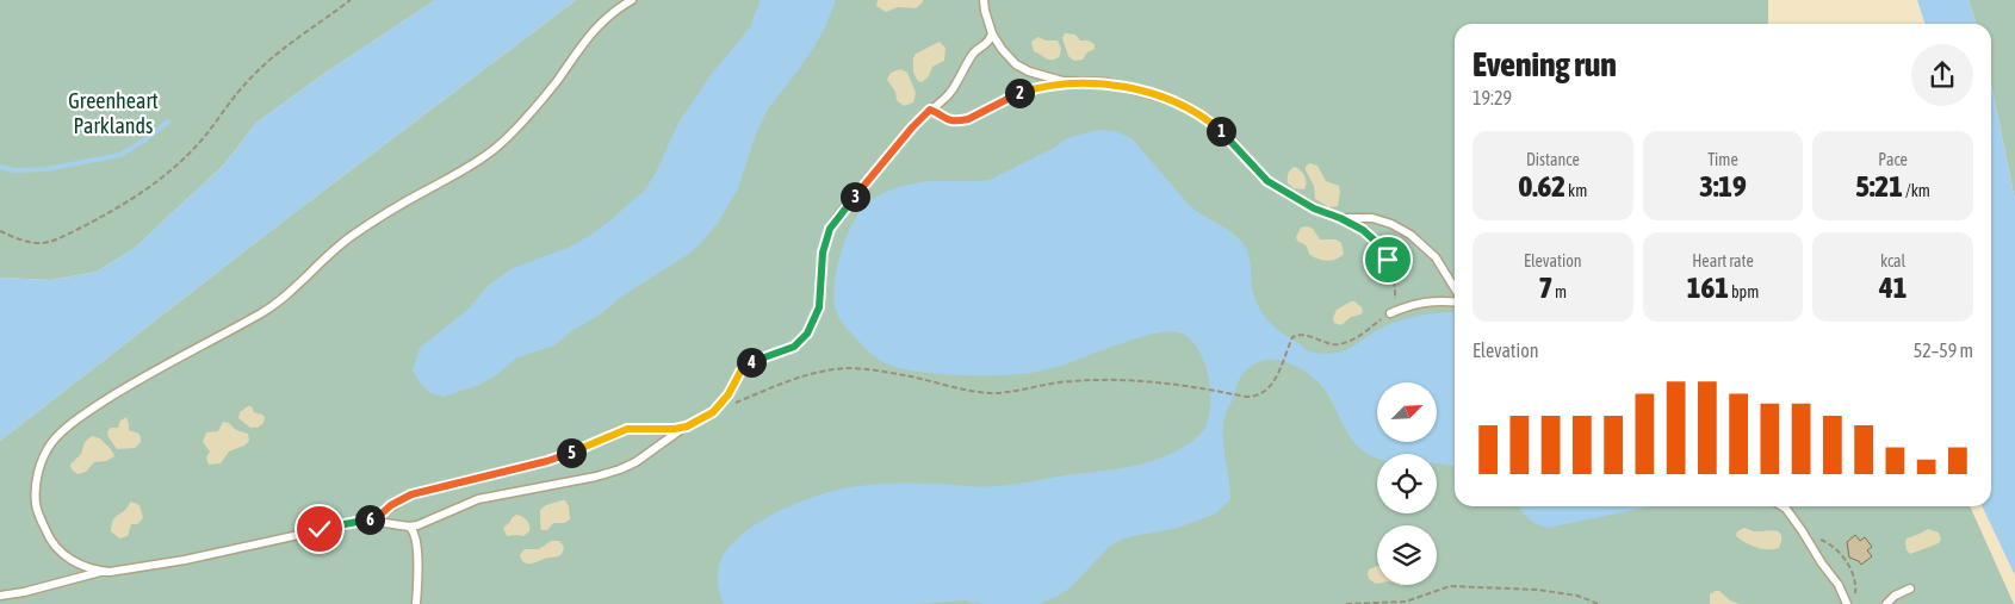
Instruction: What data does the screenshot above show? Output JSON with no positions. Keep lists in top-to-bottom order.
{
  "parks": ["Greenheart Parklands"],
  "north": "top right",
  "page": {
    "heading": ["Evening run", "19:29"],
    "pins": [
      "2",
      "1",
      "3",
      "4",
      "5",
      "6"
    ],
    "stats": [
      ["Distance", "0.62 km"],
      ["Time", "3:19"],
      ["Pace", "5:21 /km"],
      ["Elevation", "7 m"],
      ["Heart rate", "161 bpm"],
      ["kcal", "41"]
    ],
    "chart": ["Elevation", "52–59 m"]
  }
}
